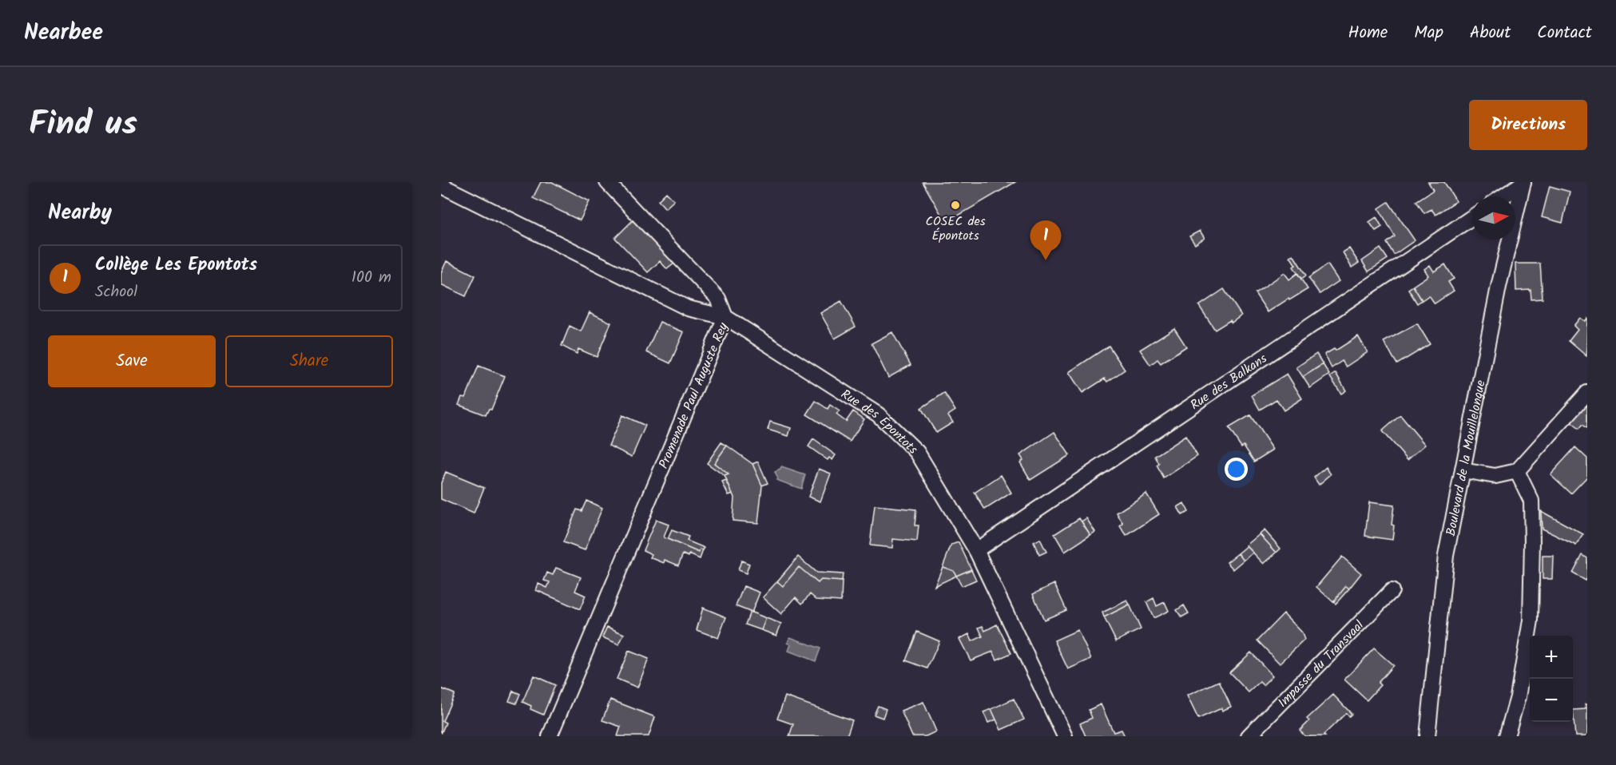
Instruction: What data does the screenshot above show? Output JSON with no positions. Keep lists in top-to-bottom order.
{
  "streets": {
    "street": [
      "Rue des Balkans",
      "Promenade Paul Auguste Rey",
      "Rue des Épontots",
      "Boulevard de la Mouillelongue",
      "Impasse du Transvaal"
    ]
  },
  "crossings": [
    ["Rue des Balkans", "Rue des Épontots"],
    ["Promenade Paul Auguste Rey", "Rue des Épontots"]
  ],
  "places": ["COSEC des Épontots"],
  "north": "right",
  "page": {
    "header": "Nearbee",
    "nav": [
      "Home",
      "Map",
      "About",
      "Contact"
    ],
    "title": "Find us",
    "buttons": [
      "Directions",
      ["Save", "Share"]
    ],
    "heading": "Nearby",
    "pins": "1",
    "list": [
      {
        "mark": "1",
        "name": "Collège Les Epontots",
        "note": "School",
        "value": "100 m"
      }
    ],
    "map_buttons": ["+", "−"]
  }
}
